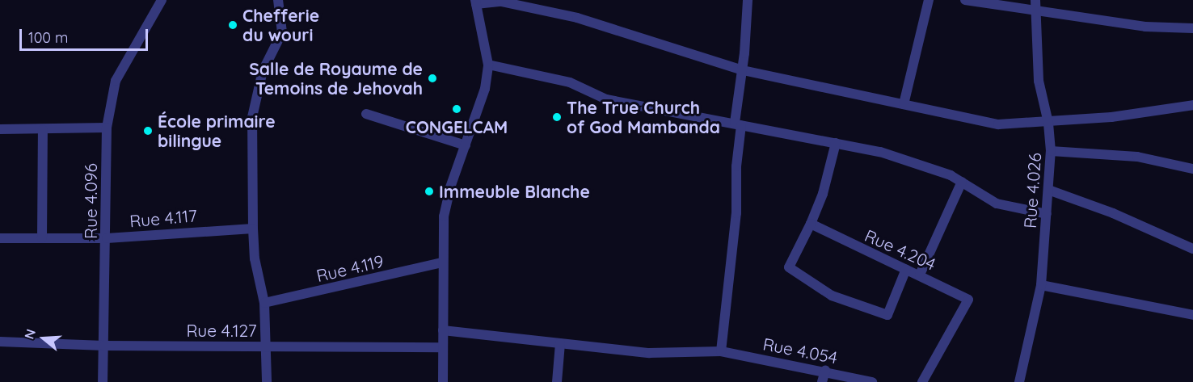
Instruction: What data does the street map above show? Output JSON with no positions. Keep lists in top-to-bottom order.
{
  "streets": {
    "street": [
      "Rue 4.026",
      "Rue 4.096",
      "Rue 4.117",
      "Rue 4.204",
      "Rue 4.119",
      "Rue 4.127",
      "Rue 4.054"
    ]
  },
  "crossings": [
    ["Rue 4.096", "Rue 4.117"],
    ["Rue 4.096", "Rue 4.127"]
  ],
  "places": [
    "Chefferie du wouri",
    "Salle de Royaume de Temoins de Jehovah",
    "CONGELCAM",
    "The True Church of God Mambanda",
    "École primaire bilingue",
    "Immeuble Blanche"
  ],
  "scale_bar": "100 m",
  "north": "left"
}
